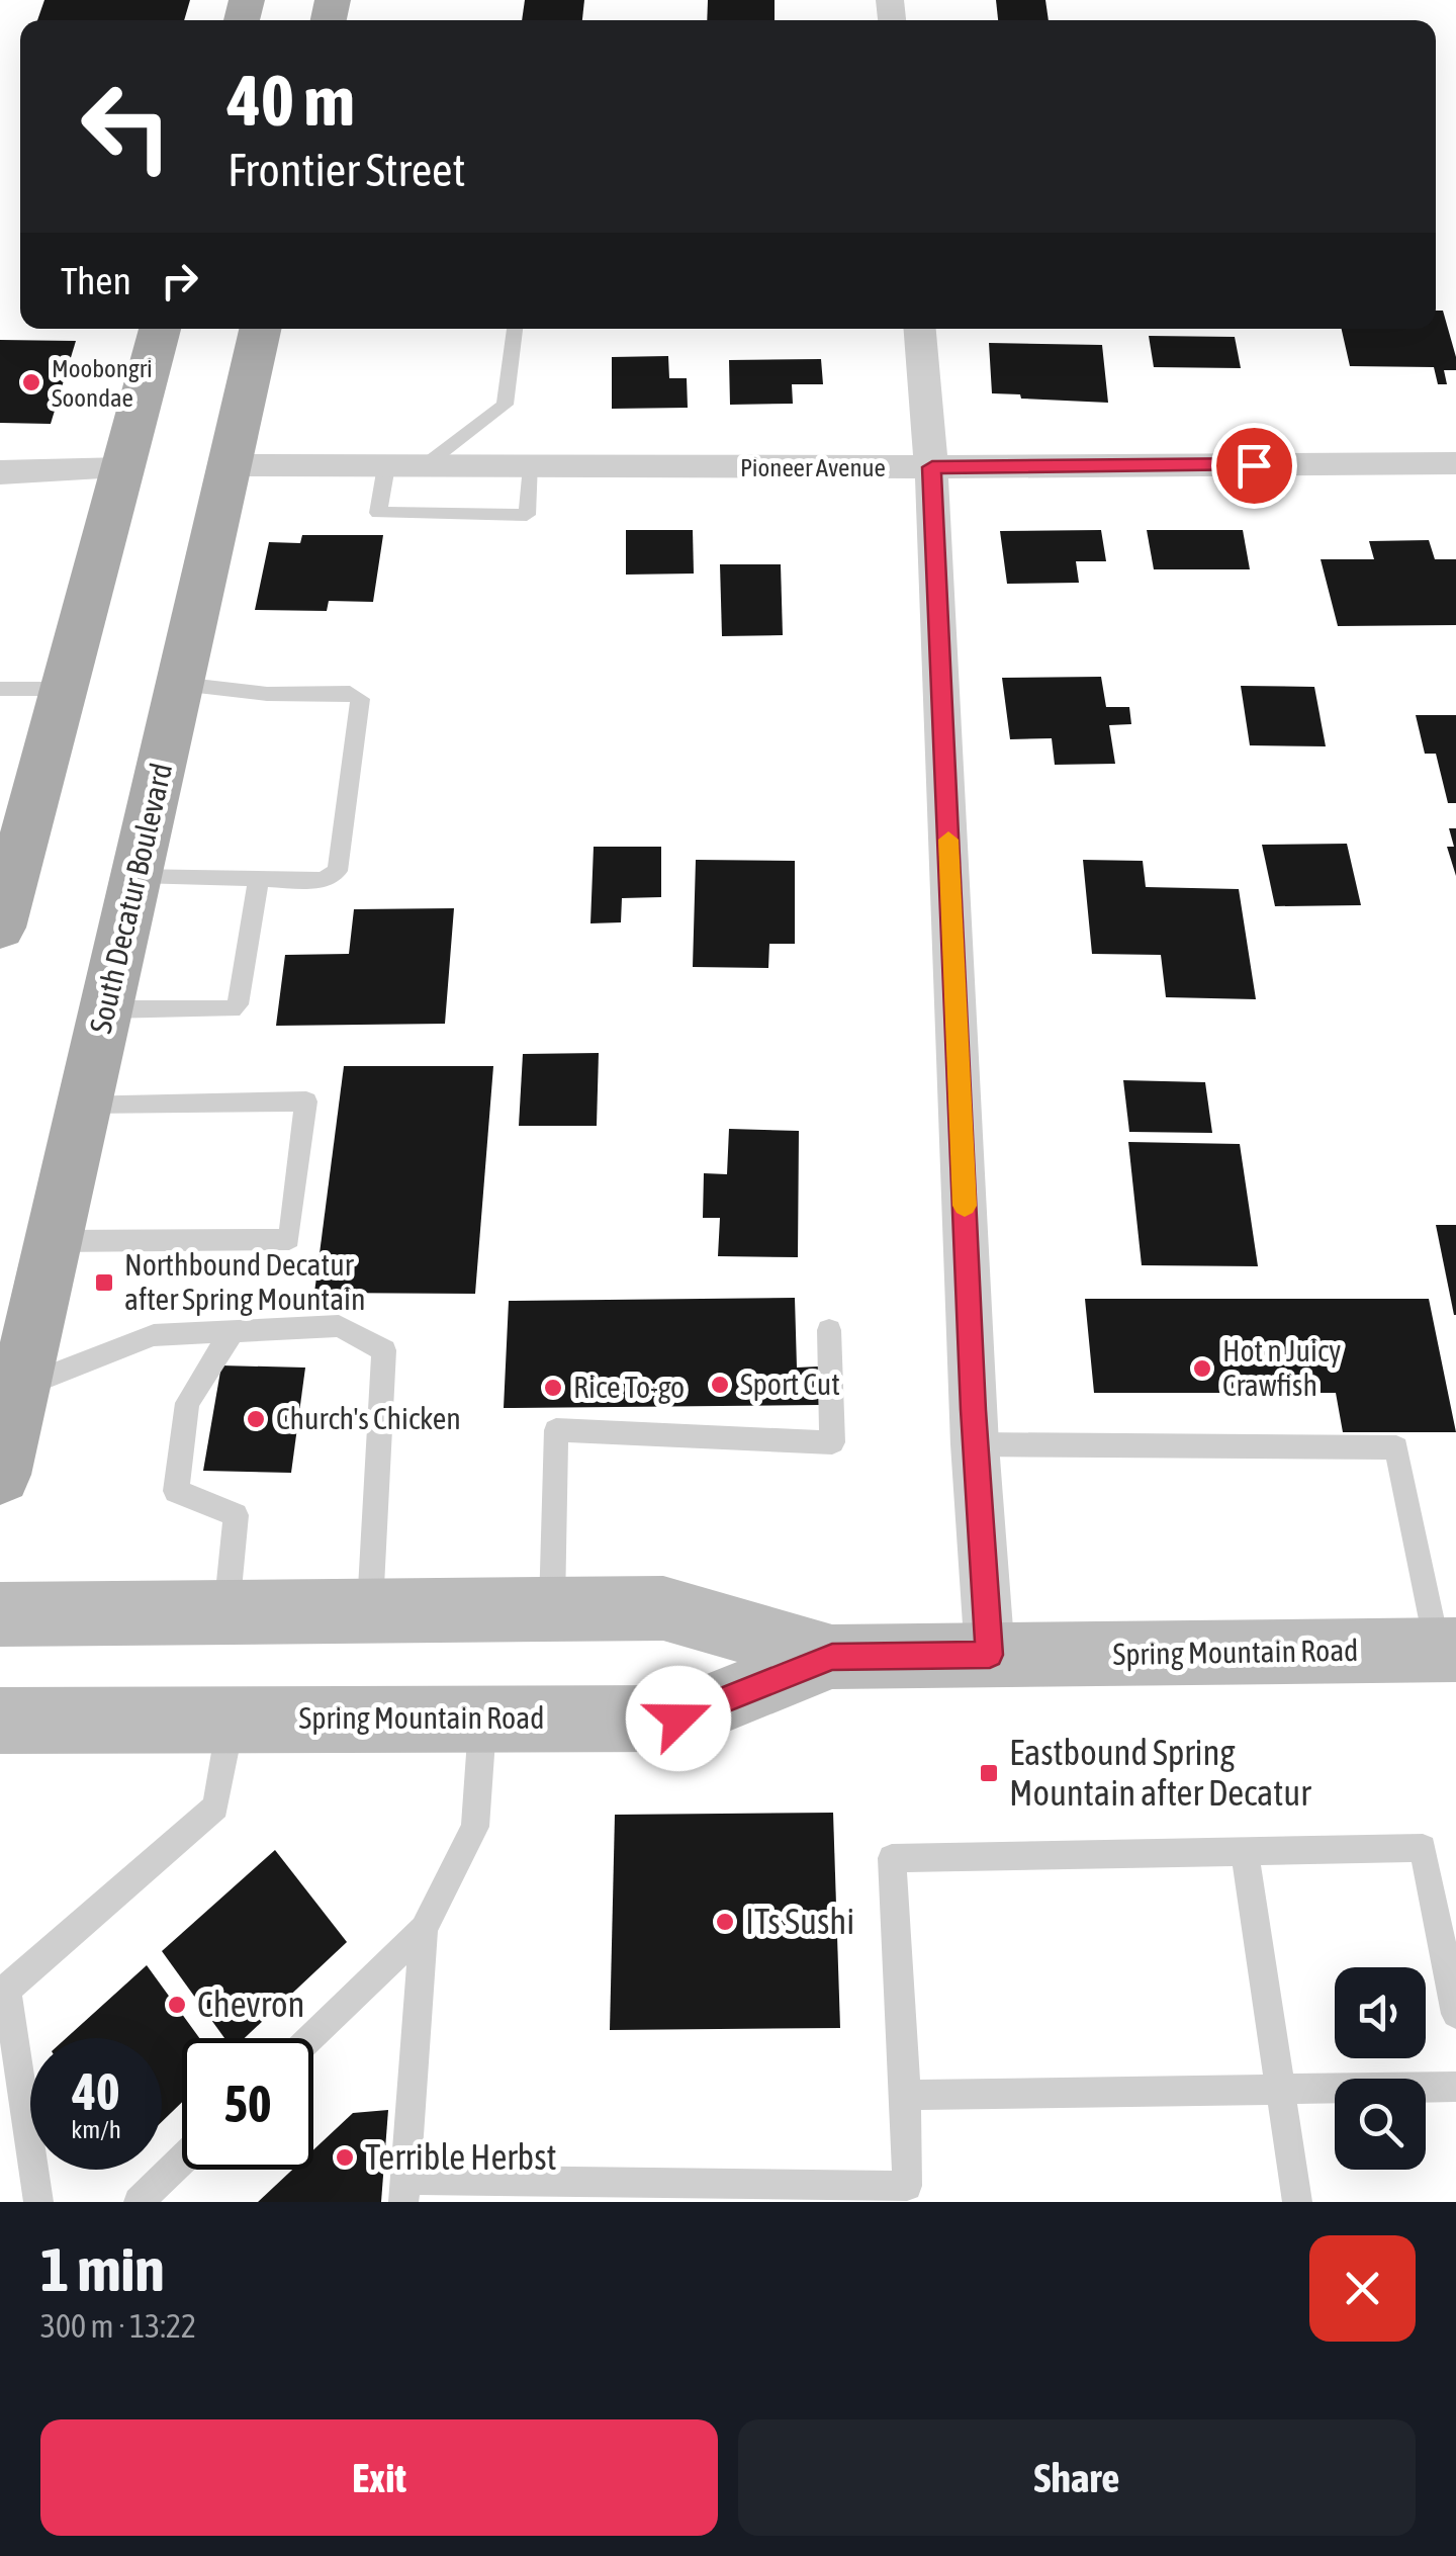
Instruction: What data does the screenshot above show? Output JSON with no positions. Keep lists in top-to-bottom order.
{
  "streets": {
    "main road": ["South Decatur Boulevard", "Spring Mountain Road"],
    "street": ["Pioneer Avenue"]
  },
  "crossings": [
    ["Pioneer Avenue", "South Decatur Boulevard"]
  ],
  "places": {
    "other": [
      "Moobongri Soondae",
      "Hot n Juicy Crawfish",
      "Sport Cut",
      "Rice To-go",
      "Church's Chicken",
      "ITs Sushi",
      "Chevron",
      "Terrible Herbst"
    ],
    "transit": ["Northbound Decatur after Spring Mountain", "Eastbound Spring Mountain after Decatur"]
  },
  "page": {
    "turn": ["40 m", "Frontier Street"],
    "then": "Then",
    "speed": "40 km/h",
    "limit": "50",
    "heading": ["1 min", "300 m · 13:22"],
    "buttons": ["Exit", "Share"]
  }
}
